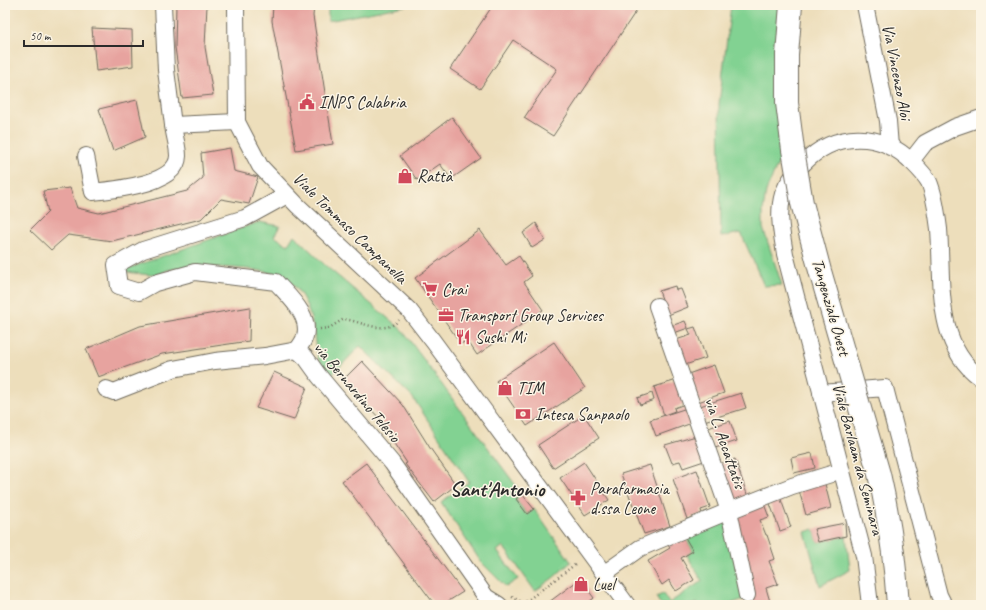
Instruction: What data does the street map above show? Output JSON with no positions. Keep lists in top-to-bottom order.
{
  "streets": {
    "highway": ["Tangenziale Ovest"],
    "street": [
      "Via Vincenzo Aloi",
      "Viale Tommaso Campanella",
      "via Bernardino Telesio",
      "via L. Accattatis",
      "Viale Barlaam da Seminara"
    ]
  },
  "crossings": [
    ["Via Vincenzo Aloi", "Viale Barlaam da Seminara"],
    ["Viale Tommaso Campanella", "via Bernardino Telesio"]
  ],
  "districts": ["Sant'Antonio"],
  "places": {
    "public building": ["INPS Calabria"],
    "shop": ["Rattà", "TIM", "Luel"],
    "supermarket": ["Crai"],
    "office": ["Transport Group Services"],
    "restaurant": ["Sushi Mi"],
    "bank": ["Intesa Sanpaolo"],
    "pharmacy": ["Parafarmacia d.ssa Leone"]
  },
  "scale_bar": "50 m"
}
